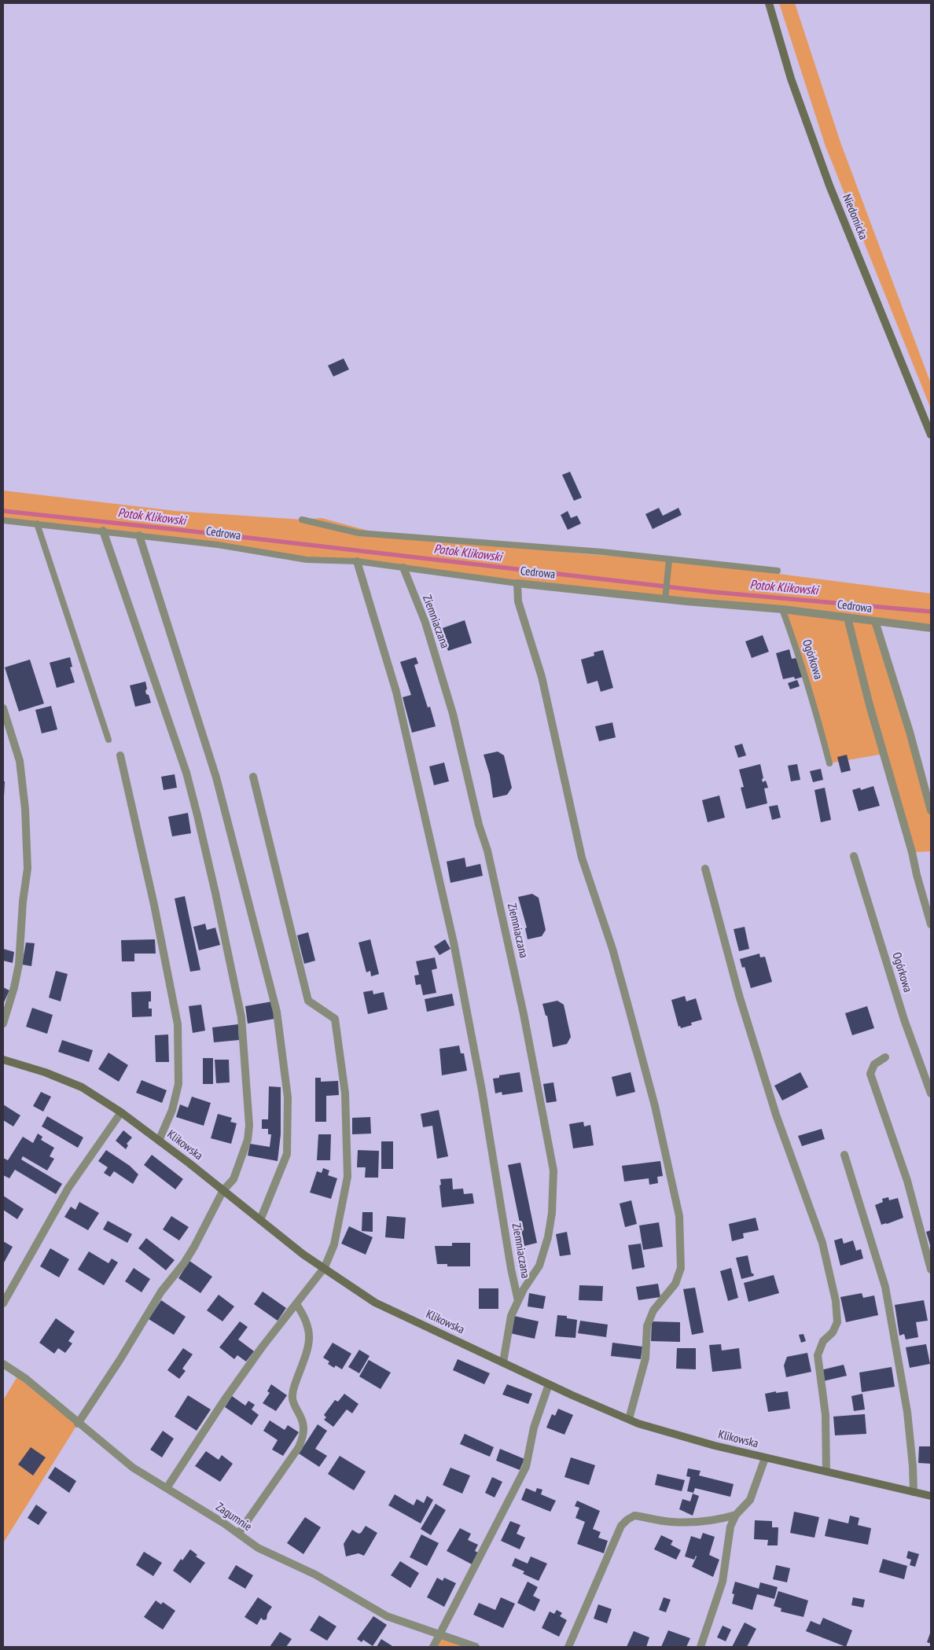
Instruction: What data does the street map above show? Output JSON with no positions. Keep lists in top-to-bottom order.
{
  "streets": {
    "street": [
      "Niedomicka",
      "Cedrowa",
      "Ziemniaczana",
      "Ogórkowa",
      "Klikowska",
      "Zagumnie"
    ]
  },
  "crossings": [
    ["Cedrowa", "Ziemniaczana"],
    ["Cedrowa", "Ogórkowa"],
    ["Ziemniaczana", "Klikowska"]
  ],
  "water": ["Potok Klikowski"]
}
